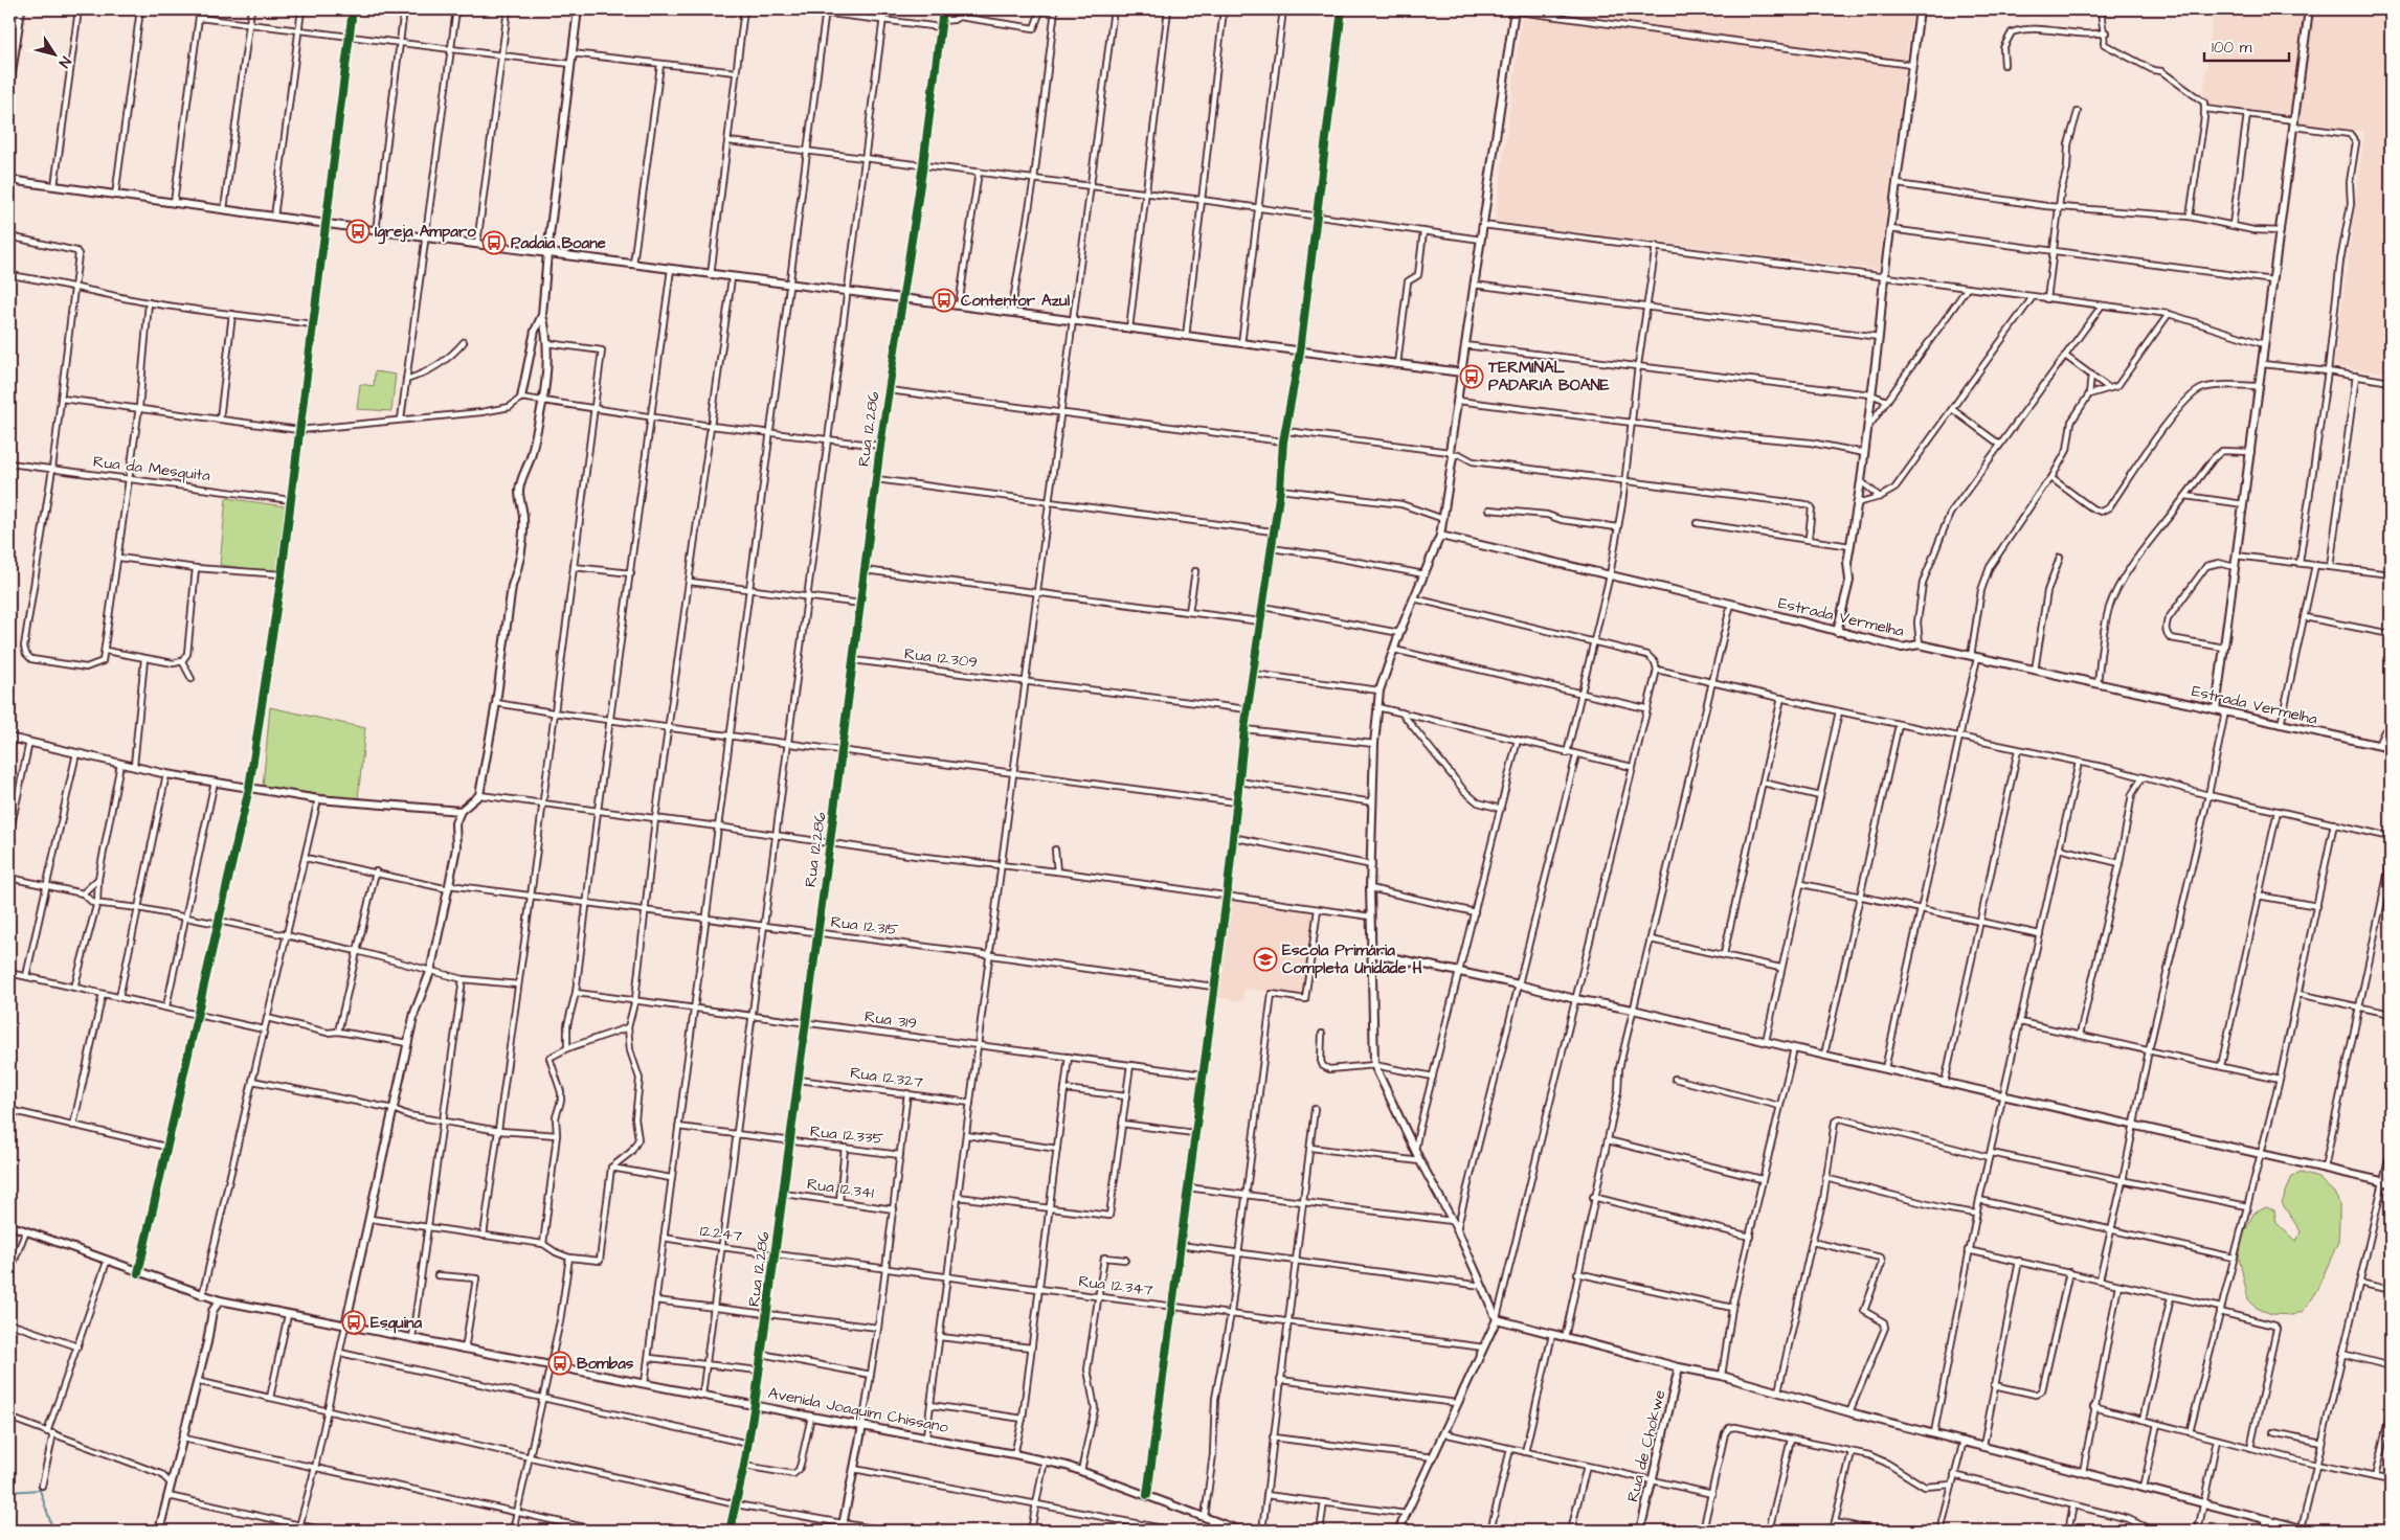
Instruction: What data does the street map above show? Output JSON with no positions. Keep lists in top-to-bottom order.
{
  "streets": {
    "street": [
      "Rua 12.286",
      "Rua da Mesquita",
      "Estrada Vermelha",
      "Rua 12.309",
      "Rua 12.315",
      "Rua 319",
      "Rua 12.327",
      "Rua 12.335",
      "Rua 12.341",
      "12.247",
      "Rua 12.347",
      "Avenida Joaquim Chissano",
      "Rua de Chokwe"
    ]
  },
  "crossings": [
    ["Rua 12.286", "Rua 12.309"],
    ["Rua 12.286", "Rua 12.315"],
    ["Rua 12.286", "Rua 319"],
    ["Rua 12.286", "Rua 12.327"],
    ["Rua 12.286", "Rua 12.335"],
    ["Rua 12.286", "Rua 12.341"],
    ["Rua 12.286", "12.247"],
    ["Rua 12.286", "Rua 12.347"],
    ["Rua 12.286", "Avenida Joaquim Chissano"],
    ["12.247", "Rua 12.347"]
  ],
  "places": {
    "bus stop": [
      "Igreja Amparo",
      "Padaia Boane",
      "Contentor Azul",
      "TERMINAL PADARIA BOANE",
      "Esquina",
      "Bombas"
    ],
    "school or university": ["Escola Primária Completa Unidade H"]
  },
  "scale_bar": "100 m",
  "north": "bottom right"
}
